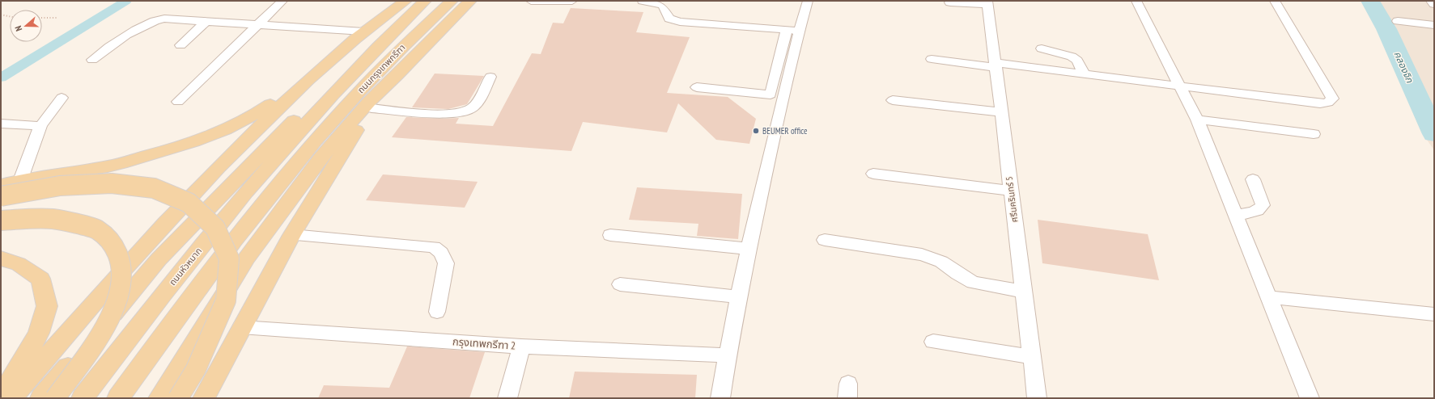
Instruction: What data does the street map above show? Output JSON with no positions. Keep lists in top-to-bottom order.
{
  "streets": {
    "main road": ["ถนนกรุงเทพกรีฑา", "ถนนหัวหมาก"],
    "street": ["ศรีนครินทร์ 5", "กรุงเทพกรีฑา 2"]
  },
  "crossings": [
    ["ถนนกรุงเทพกรีฑา", "ถนนหัวหมาก"]
  ],
  "water": ["คลองจิก"],
  "places": ["BEUMER office"],
  "north": "left"
}
